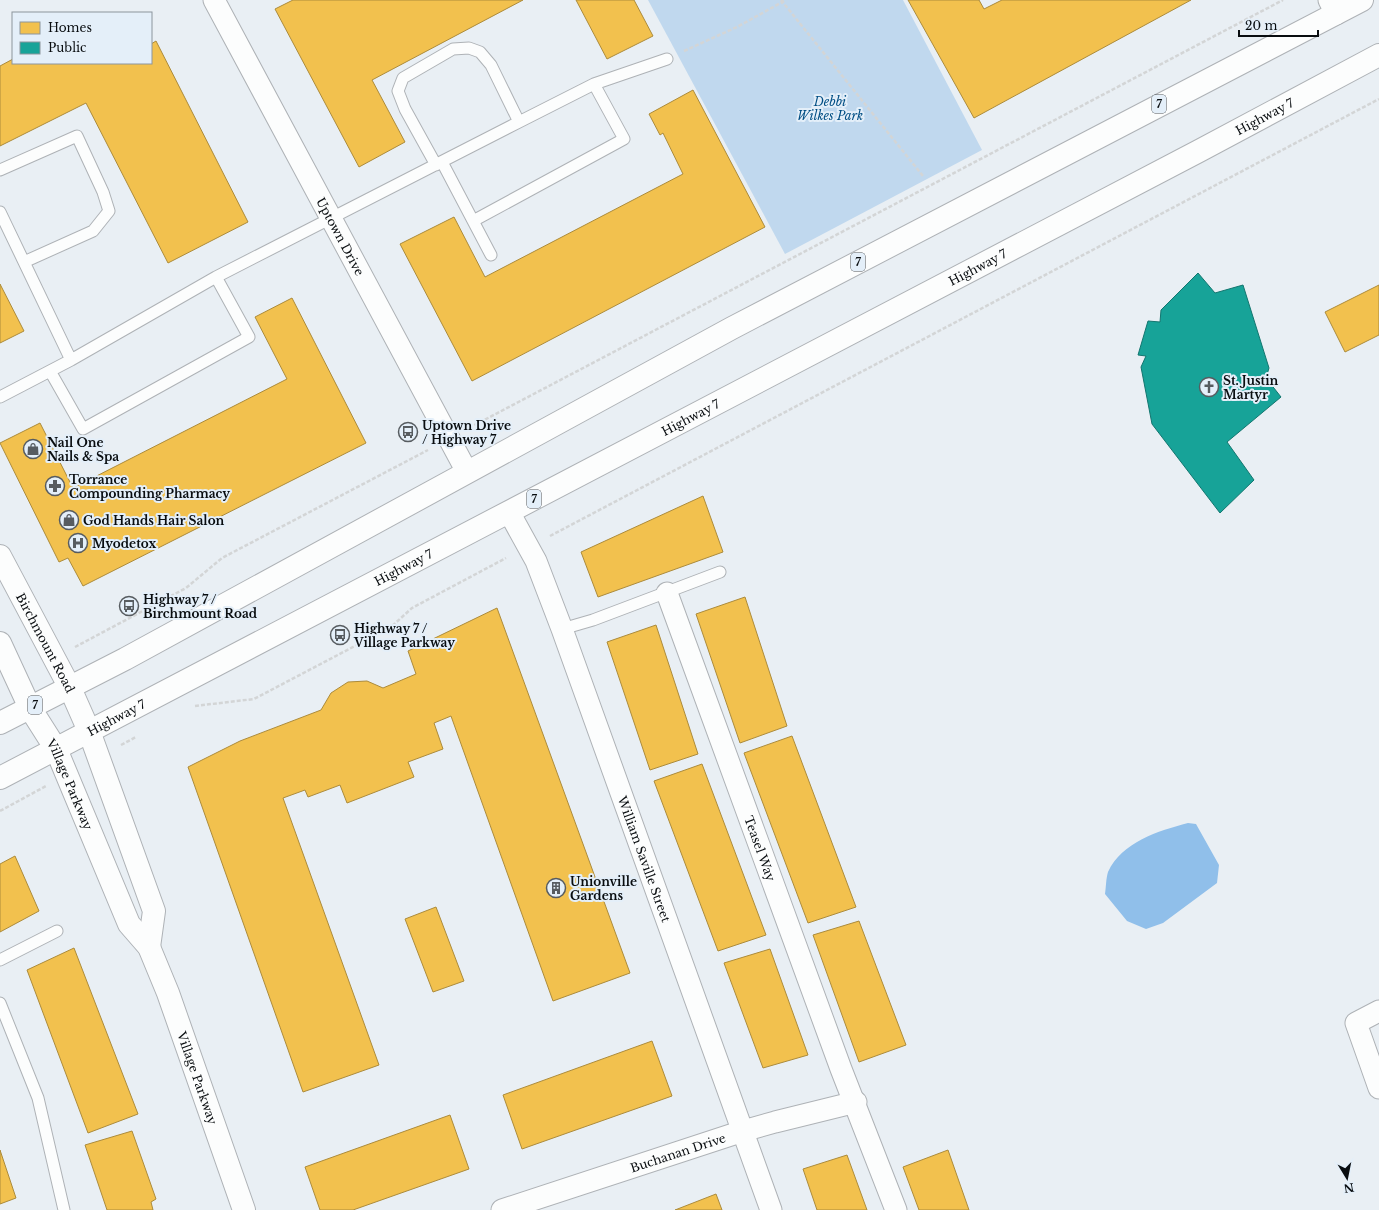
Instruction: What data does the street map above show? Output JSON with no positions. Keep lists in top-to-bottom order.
{
  "streets": {
    "main road": [
      "7",
      "Highway 7",
      "Birchmount Road",
      "Village Parkway"
    ],
    "street": [
      "Uptown Drive",
      "Teasel Way",
      "William Saville Street",
      "Buchanan Drive"
    ]
  },
  "crossings": [
    ["7", "Uptown Drive"],
    ["7", "Birchmount Road"],
    ["7", "Village Parkway"],
    ["Highway 7", "Birchmount Road"],
    ["Highway 7", "Village Parkway"],
    ["Highway 7", "William Saville Street"],
    ["Teasel Way", "Buchanan Drive"],
    ["William Saville Street", "Buchanan Drive"]
  ],
  "parks": ["Debbi Wilkes Park"],
  "places": {
    "church": ["St. Justin Martyr"],
    "bus stop": ["Uptown Drive / Highway 7", "Highway 7 / Birchmount Road", "Highway 7 / Village Parkway"],
    "shop": ["Nail One Nails & Spa", "God Hands Hair Salon"],
    "pharmacy": ["Torrance Compounding Pharmacy"],
    "hospital": ["Myodetox"],
    "building": ["Unionville Gardens"]
  },
  "legend": ["Homes", "Public"],
  "scale_bar": "20 m",
  "north": "bottom"
}
